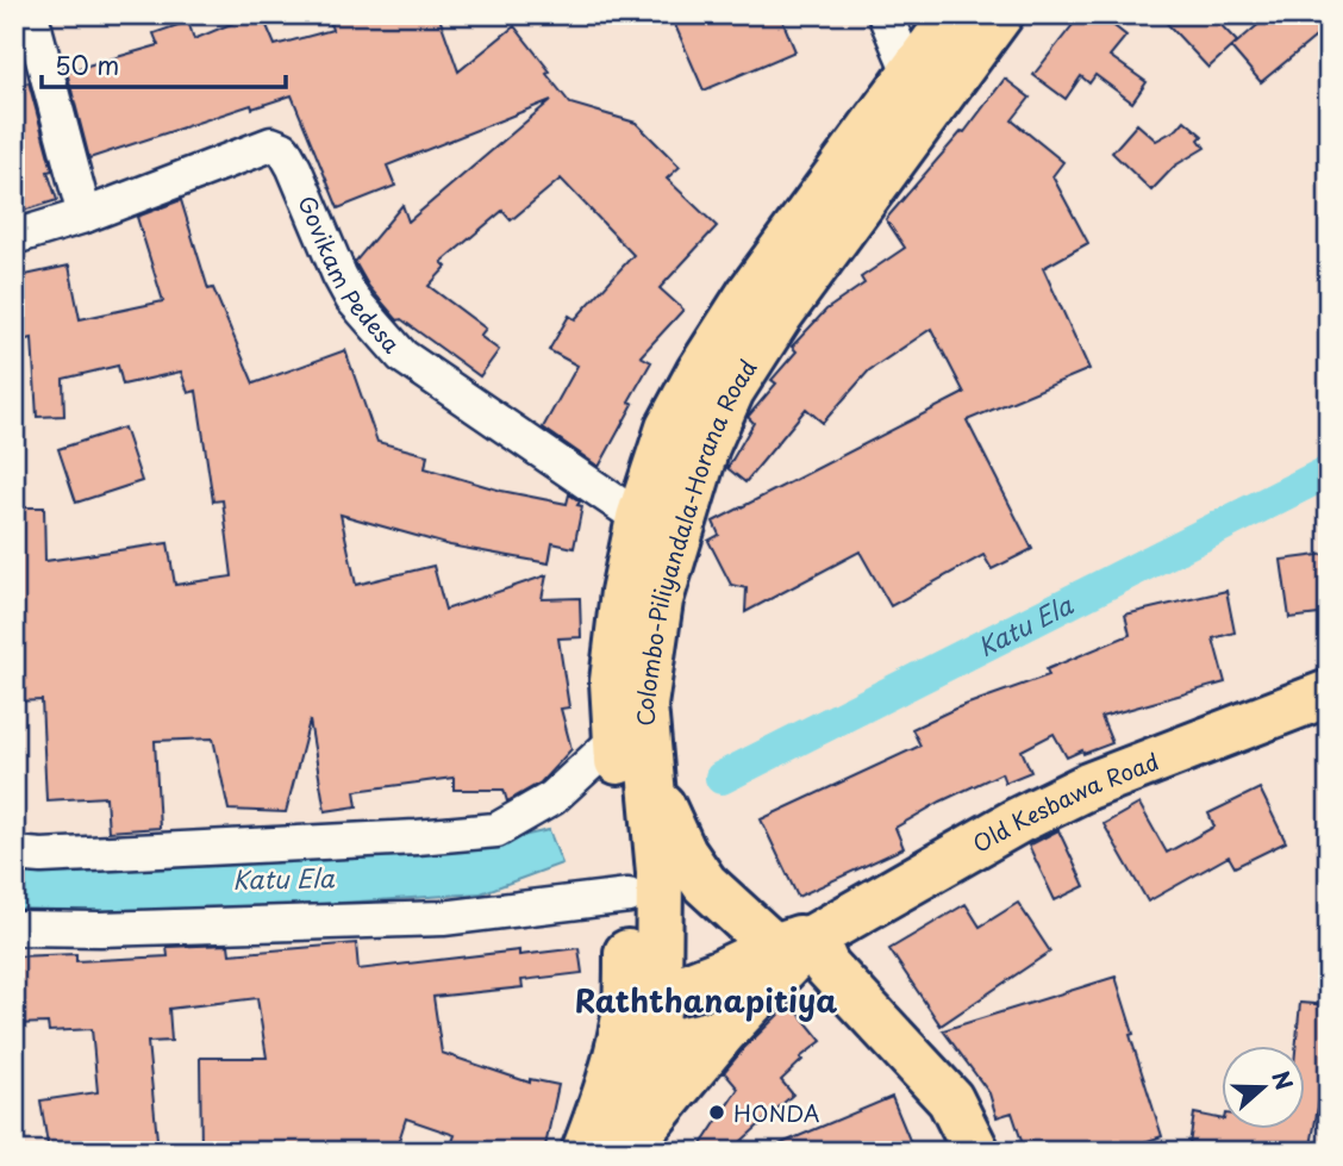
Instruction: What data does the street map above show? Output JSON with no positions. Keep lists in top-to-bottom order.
{
  "streets": {
    "main road": ["Colombo-Piliyandala-Horana Road", "Old Kesbawa Road"],
    "street": ["Govikam Pedesa"]
  },
  "crossings": [
    ["Govikam Pedesa", "Colombo-Piliyandala-Horana Road"],
    ["Colombo-Piliyandala-Horana Road", "Old Kesbawa Road"]
  ],
  "districts": ["Raththanapitiya"],
  "water": ["Katu Ela"],
  "places": ["HONDA"],
  "scale_bar": "50 m",
  "north": "right"
}
